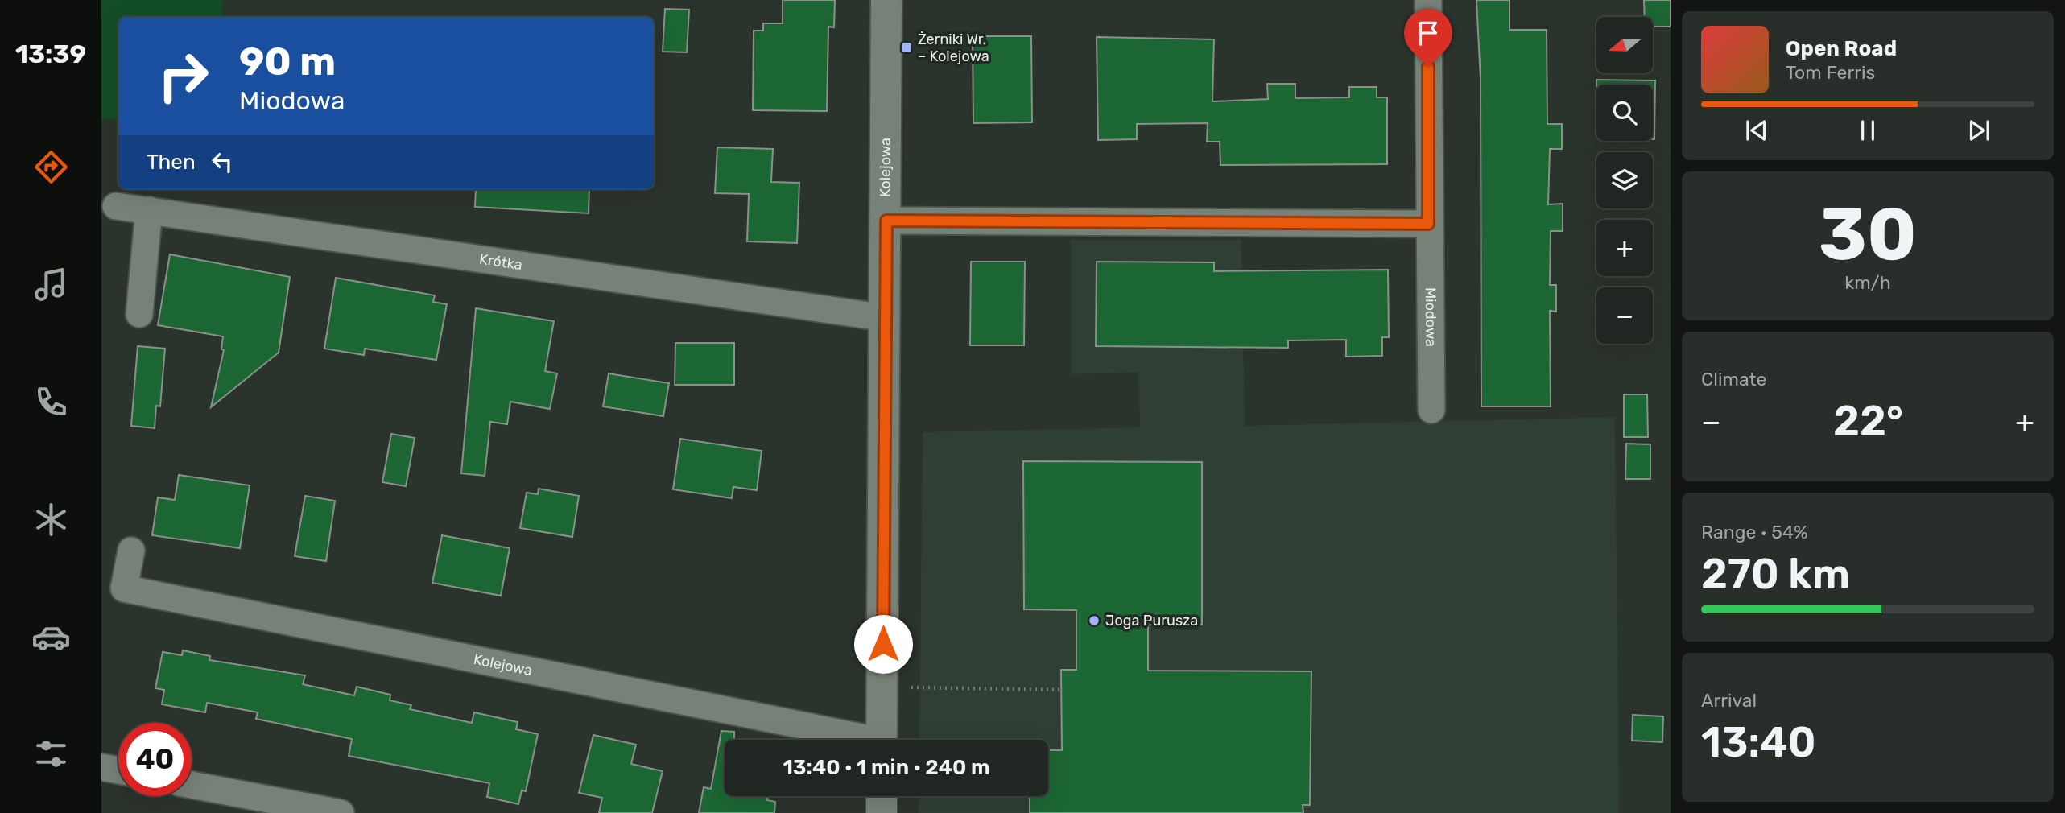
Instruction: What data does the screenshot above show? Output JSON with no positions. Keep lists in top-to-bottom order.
{
  "streets": {
    "street": ["Kolejowa", "Krótka", "Miodowa"]
  },
  "crossings": [
    ["Kolejowa", "Krótka"]
  ],
  "places": {
    "transit": ["Żerniki Wr. – Kolejowa"],
    "other": ["Joga Purusza"]
  },
  "north": "left",
  "page": {
    "tabs": "13:39",
    "map_buttons": ["+", "−"],
    "turn": ["90 m", "Miodowa"],
    "song": ["Open Road", "Tom Ferris"],
    "then": "Then",
    "tile": [
      ["30", "km/h"],
      "Climate",
      ["Range · 54%", "270 km"],
      ["Arrival", "13:40"]
    ],
    "heat": ["−", "22°", "+"],
    "limit": "40",
    "trip": "13:40 · 1 min · 240 m"
  }
}
